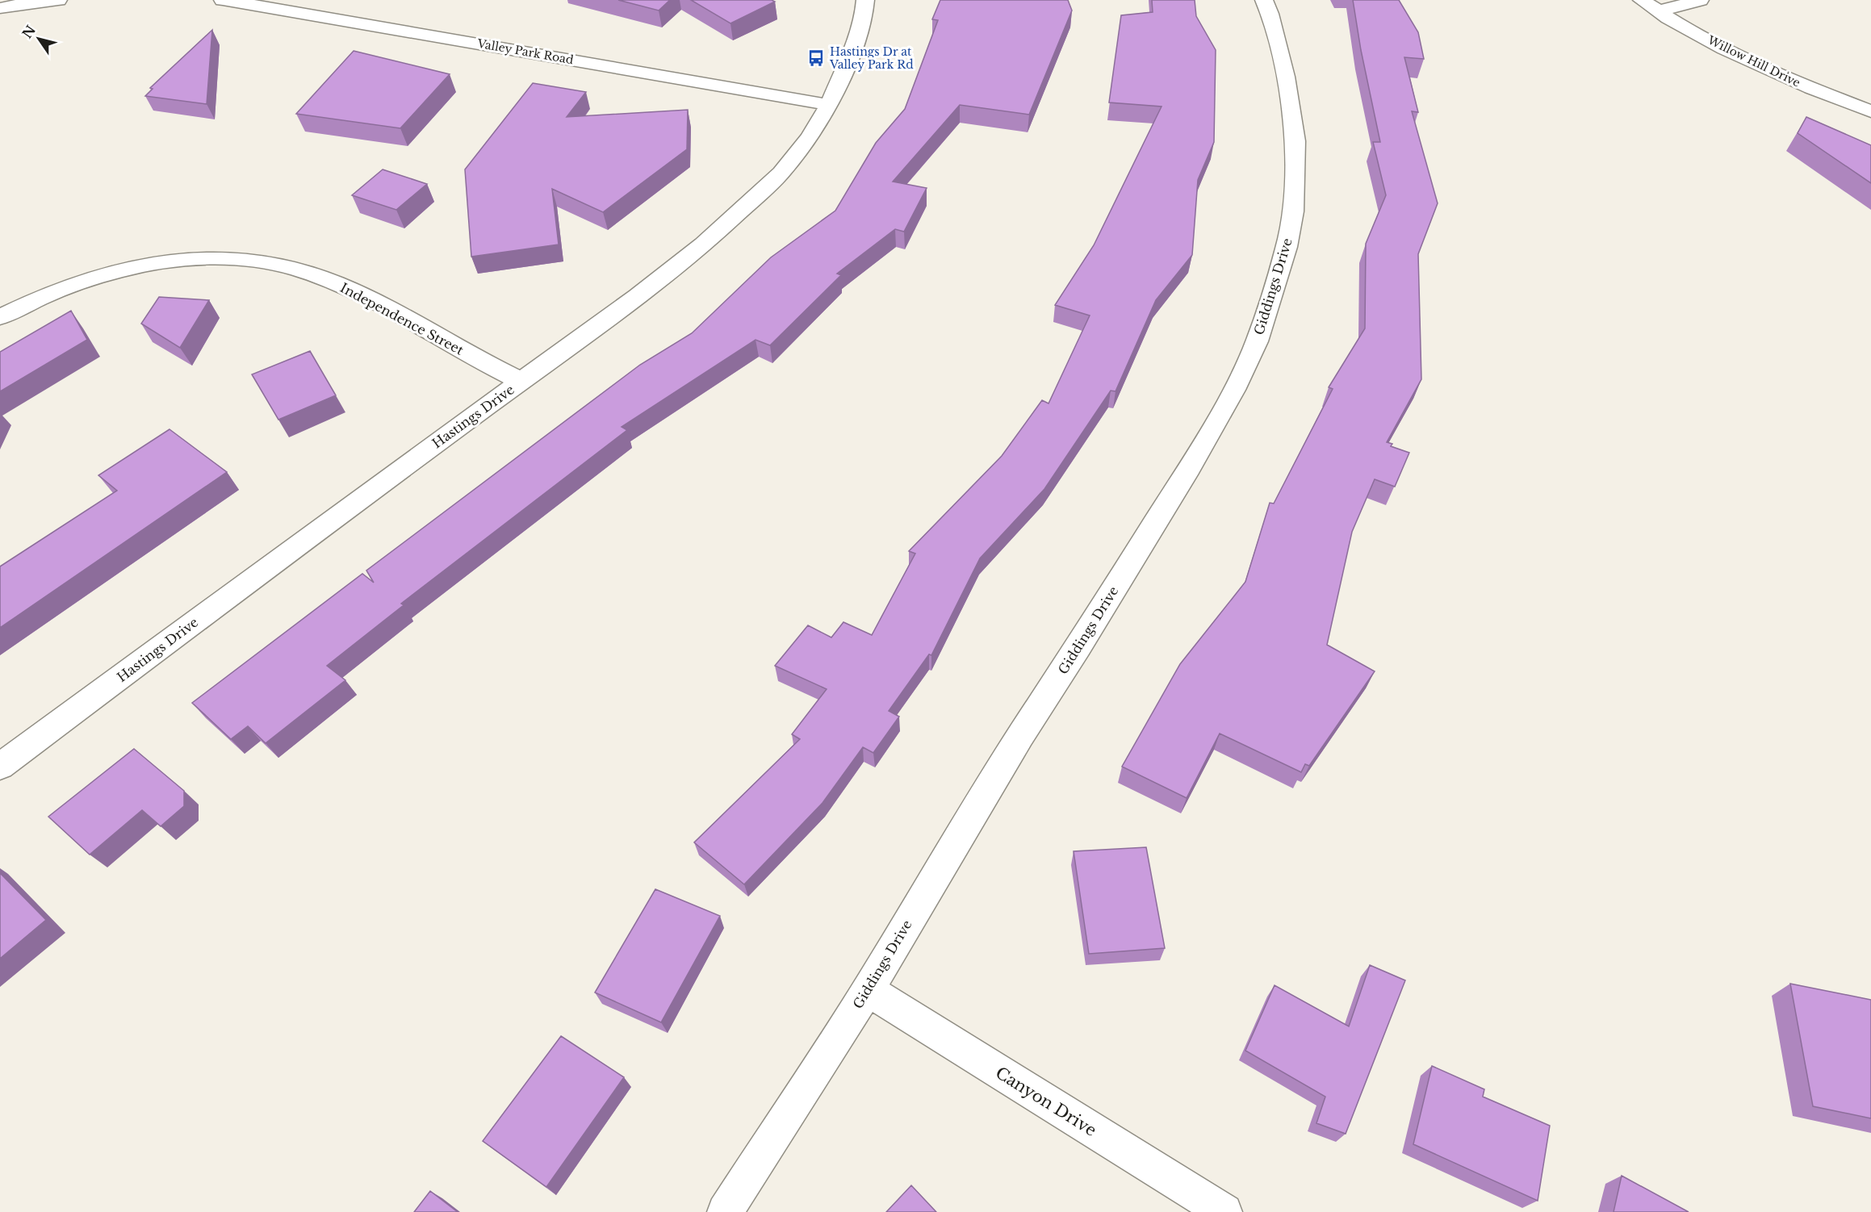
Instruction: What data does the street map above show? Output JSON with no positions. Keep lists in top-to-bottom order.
{
  "streets": {
    "street": [
      "Valley Park Road",
      "Willow Hill Drive",
      "Giddings Drive",
      "Independence Street",
      "Hastings Drive",
      "Canyon Drive"
    ]
  },
  "crossings": [
    ["Valley Park Road", "Hastings Drive"],
    ["Giddings Drive", "Canyon Drive"],
    ["Independence Street", "Hastings Drive"]
  ],
  "places": {
    "bus stop": ["Hastings Dr at Valley Park Rd"]
  },
  "north": "top left"
}
